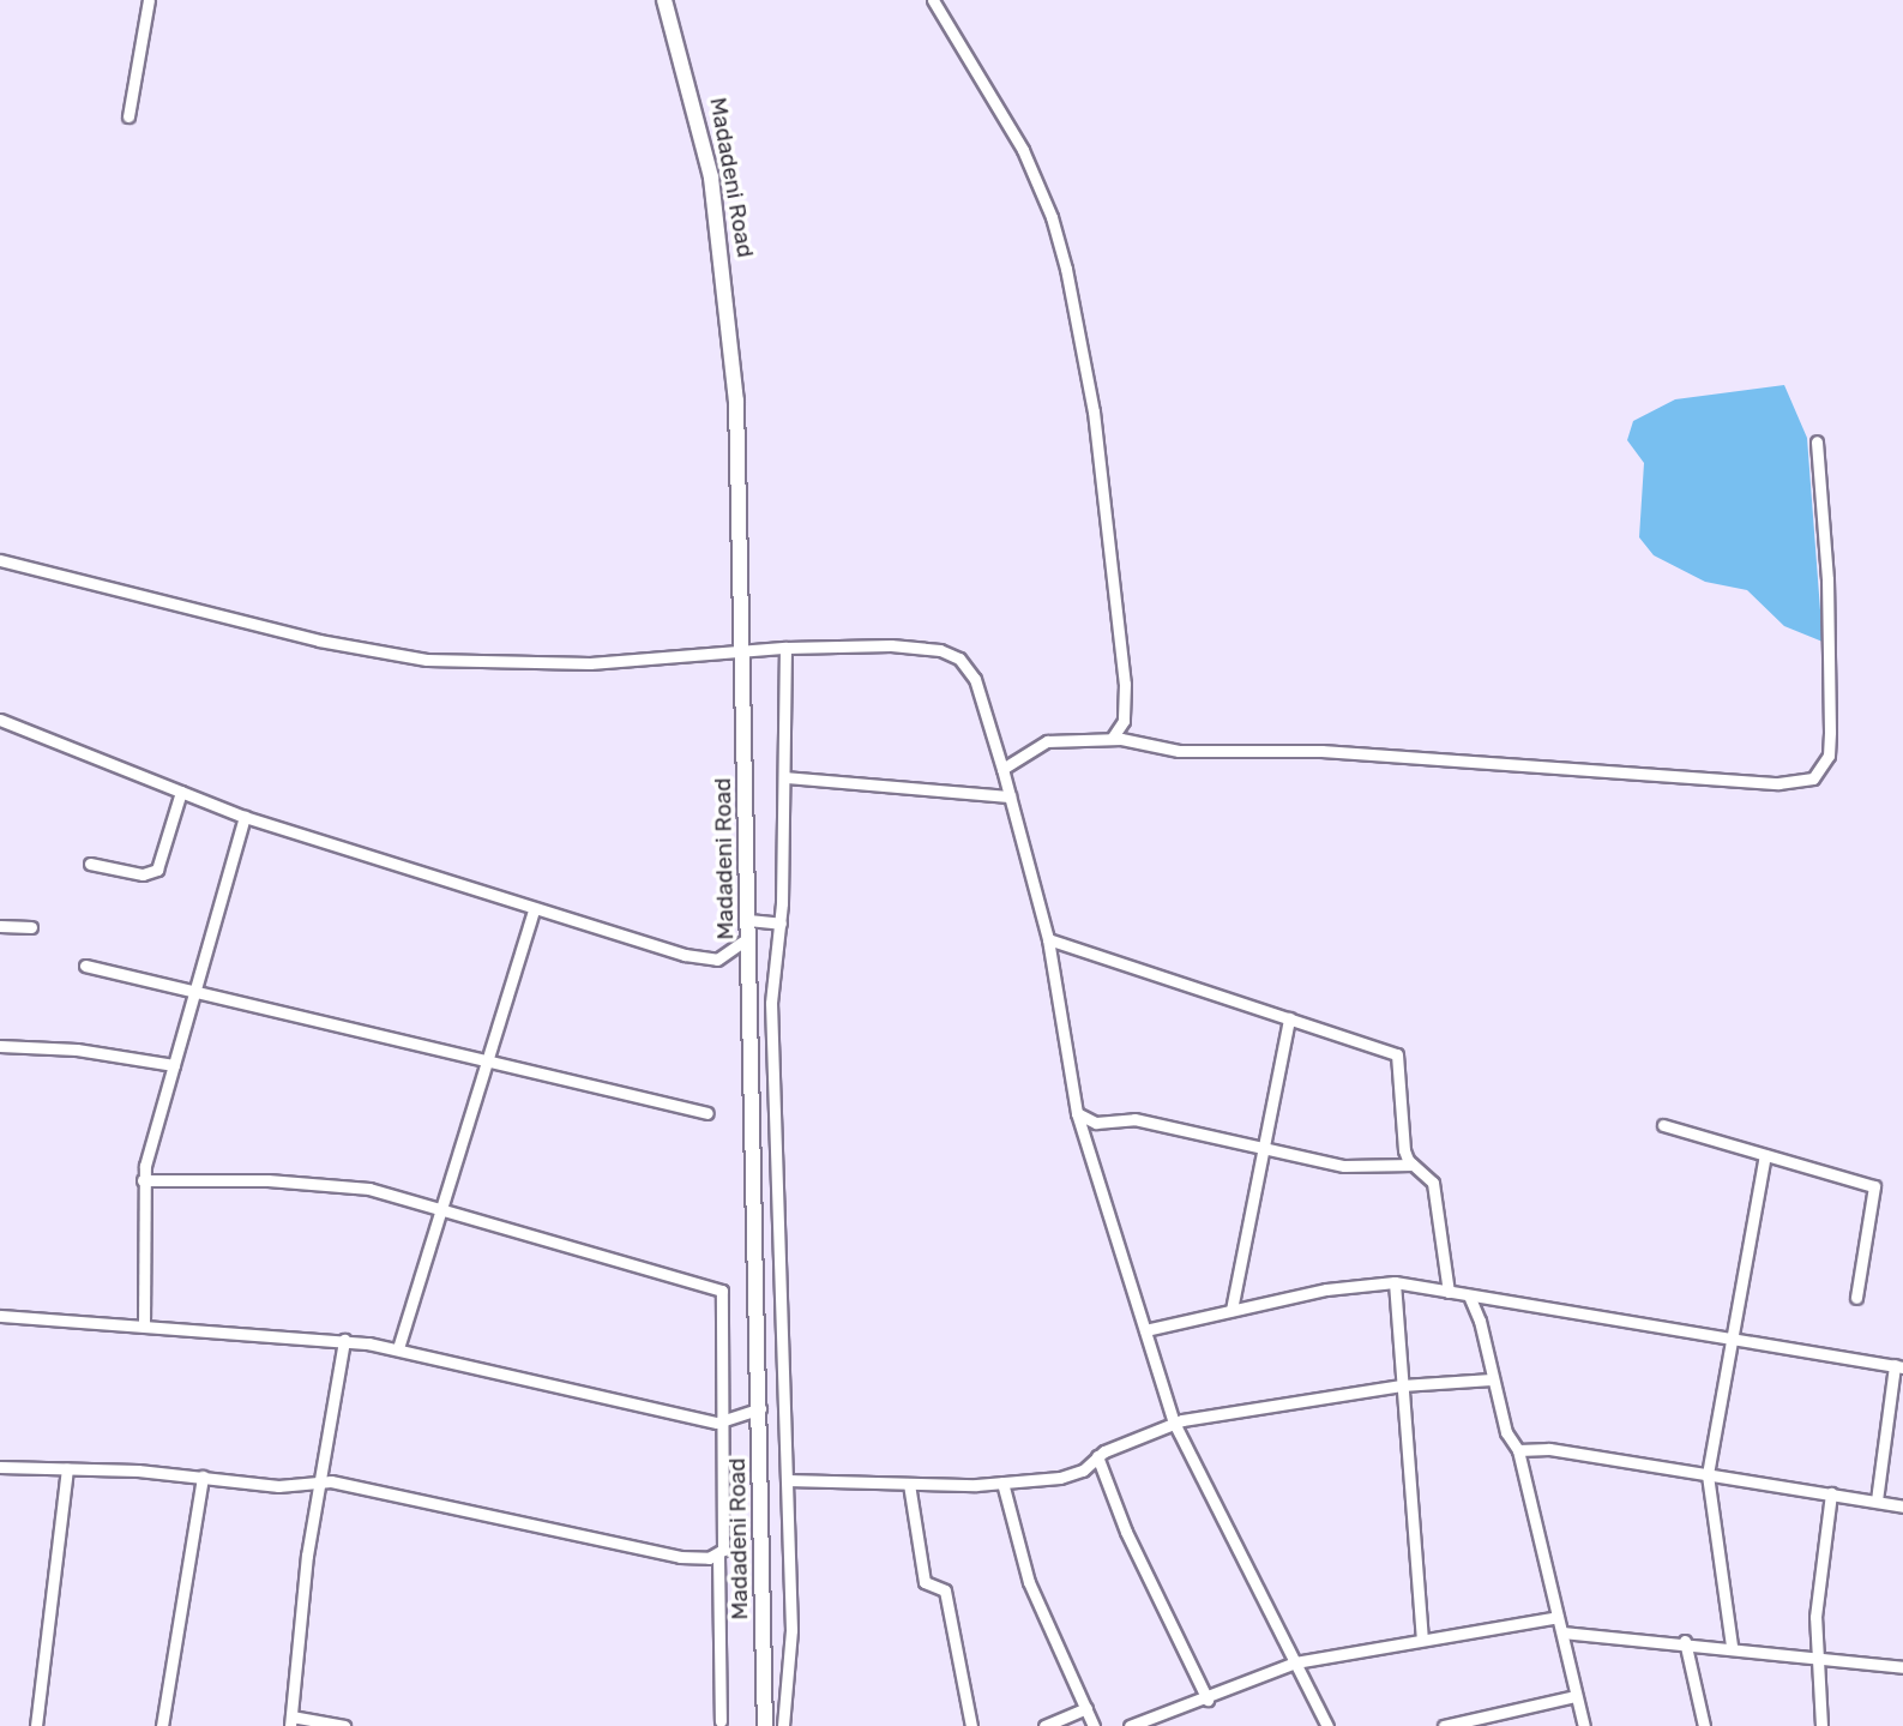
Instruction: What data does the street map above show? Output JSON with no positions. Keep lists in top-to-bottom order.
{
  "streets": {
    "street": ["Madadeni Road"]
  }
}
